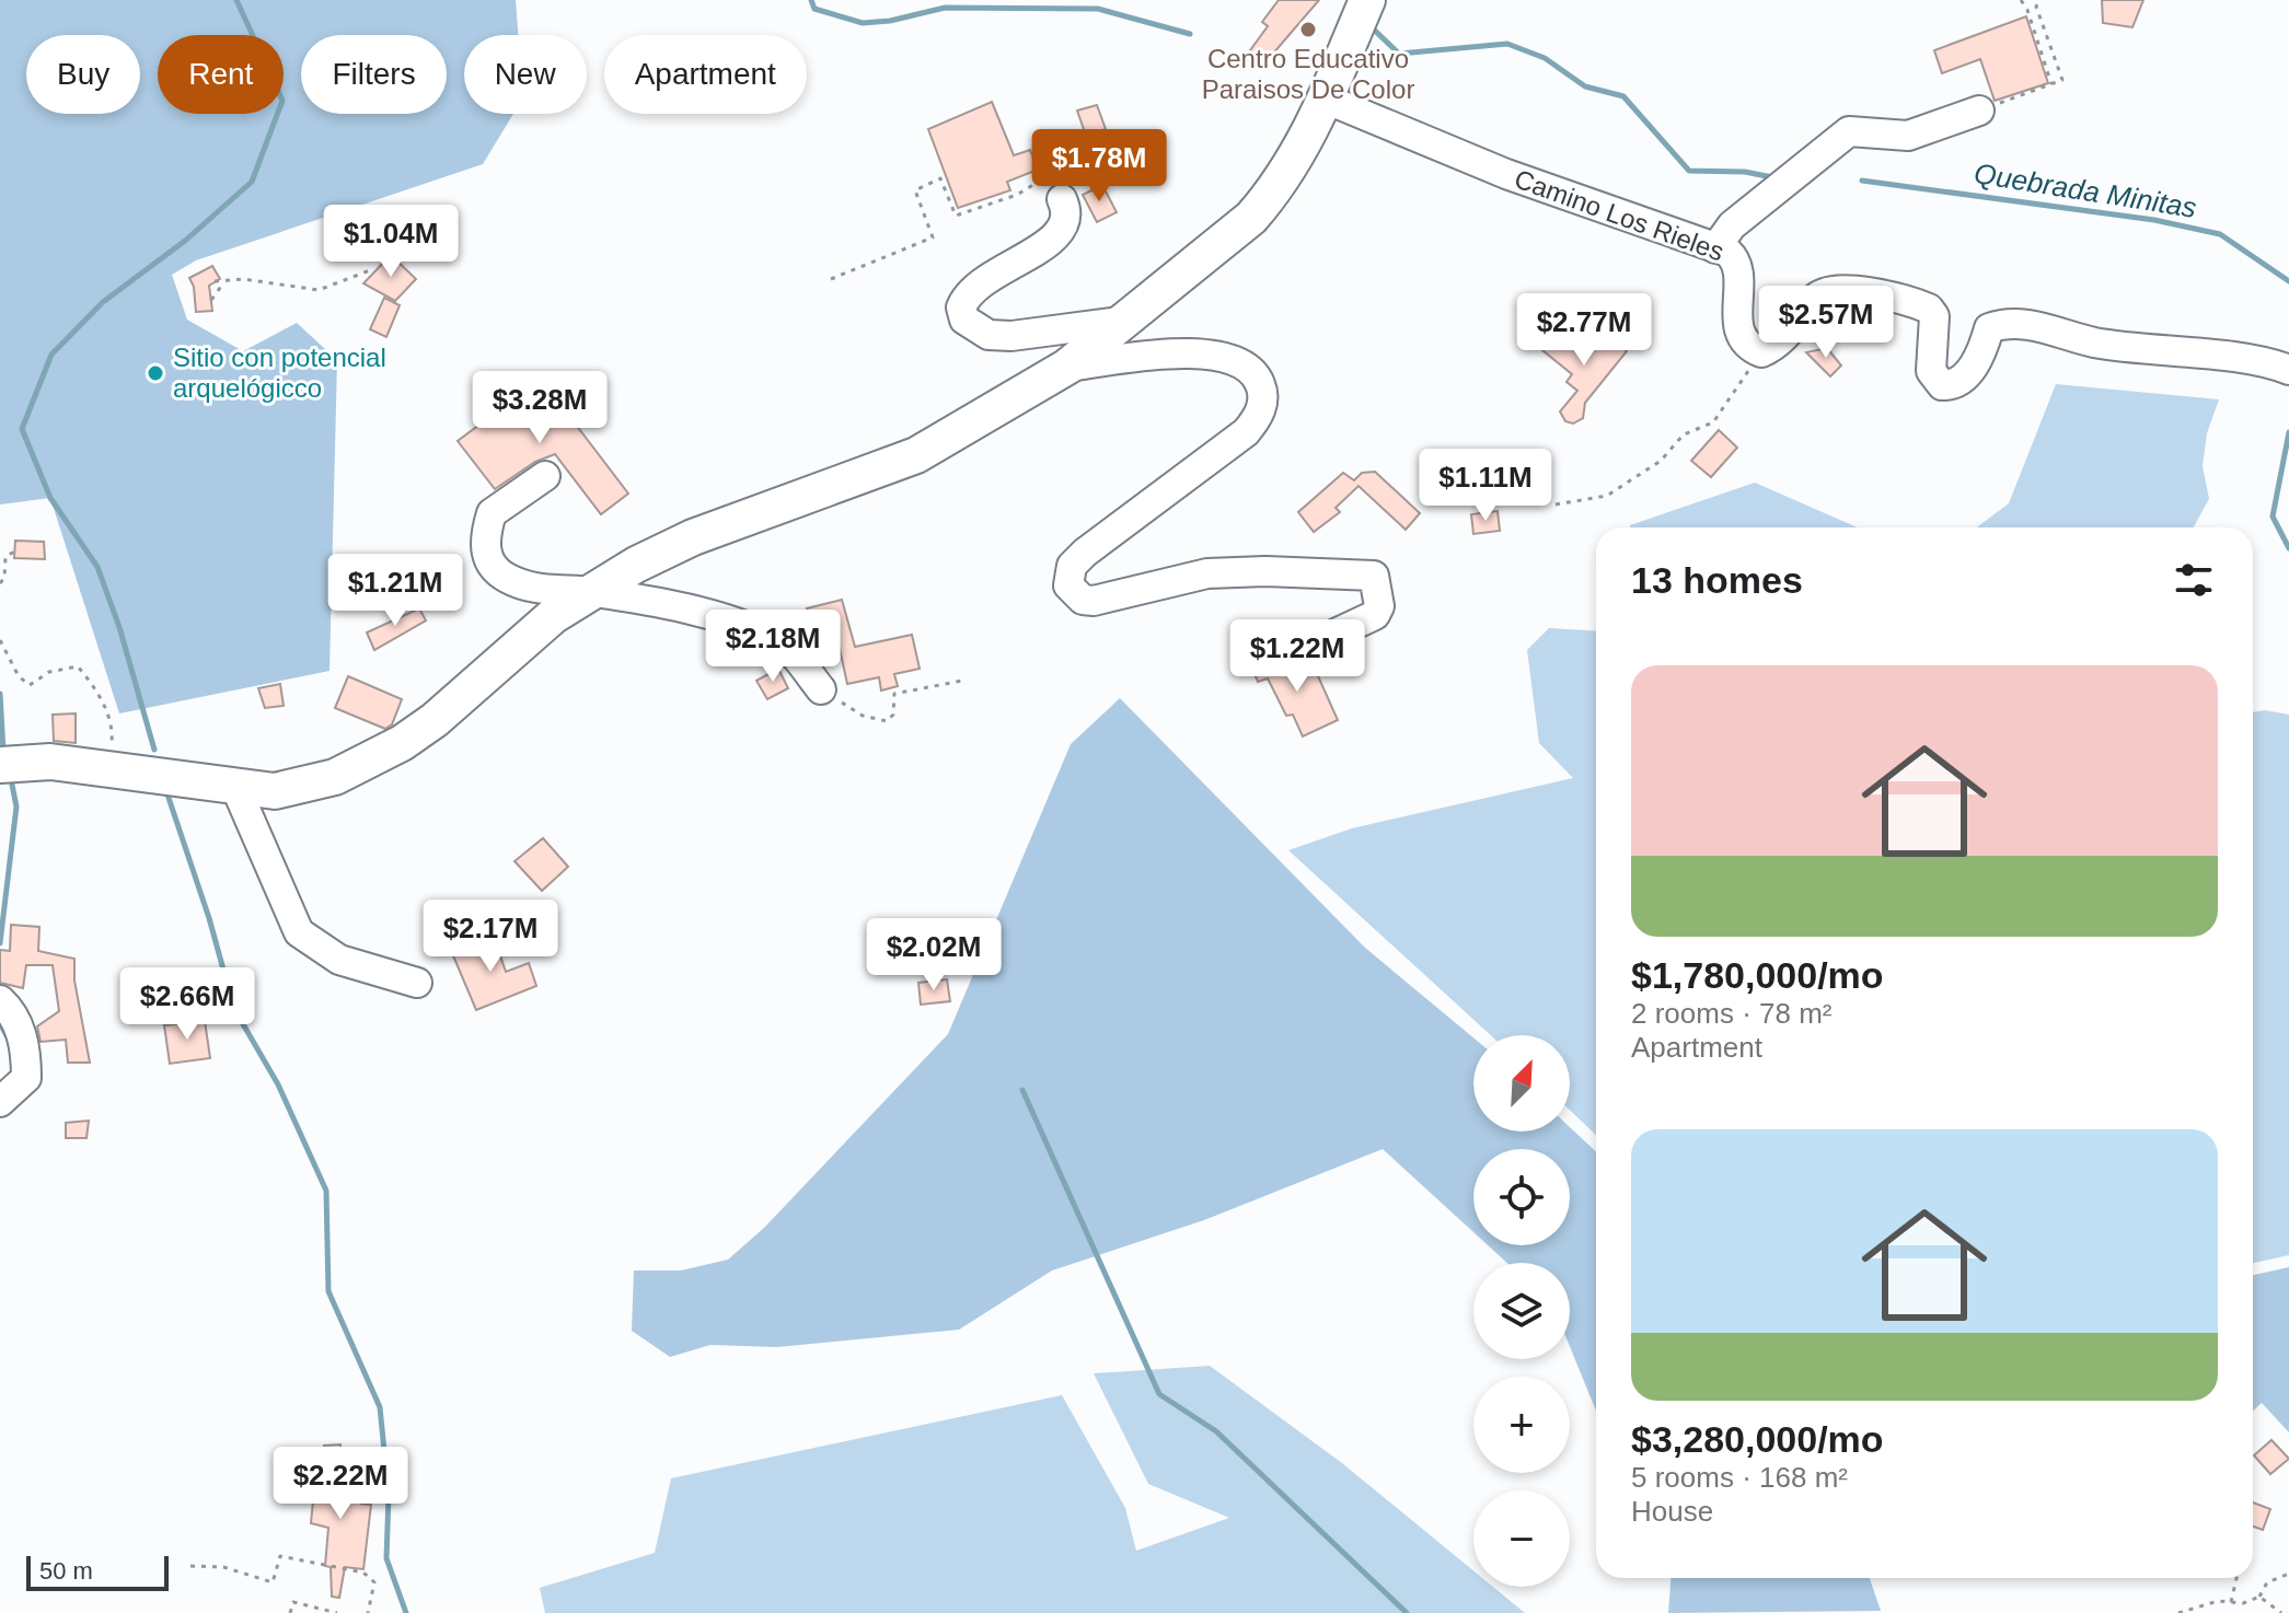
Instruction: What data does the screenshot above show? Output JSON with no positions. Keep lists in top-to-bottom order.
{
  "streets": {
    "street": ["Camino Los Rieles"]
  },
  "water": ["Quebrada Minitas"],
  "places": ["Centro Educativo Paraisos De Color", "Sitio con potencial arquelógicco"],
  "scale_bar": "50 m",
  "north": "top right",
  "page": {
    "chip": [
      "Buy",
      "Rent",
      "Filters",
      "New",
      "Apartment"
    ],
    "price": [
      "$1.78M",
      "$1.04M",
      "$2.57M",
      "$2.77M",
      "$3.28M",
      "$1.11M",
      "$1.21M",
      "$2.18M",
      "$1.22M",
      "$2.17M",
      "$2.02M",
      "$2.66M",
      "$2.22M"
    ],
    "heading": "13 homes",
    "list": [
      {
        "name": "$1,780,000/mo",
        "note": "2 rooms · 78 m² · Apartment"
      },
      {
        "name": "$3,280,000/mo",
        "note": "5 rooms · 168 m² · House"
      }
    ],
    "map_buttons": ["+", "−"],
    "scale": "50 m"
  }
}
